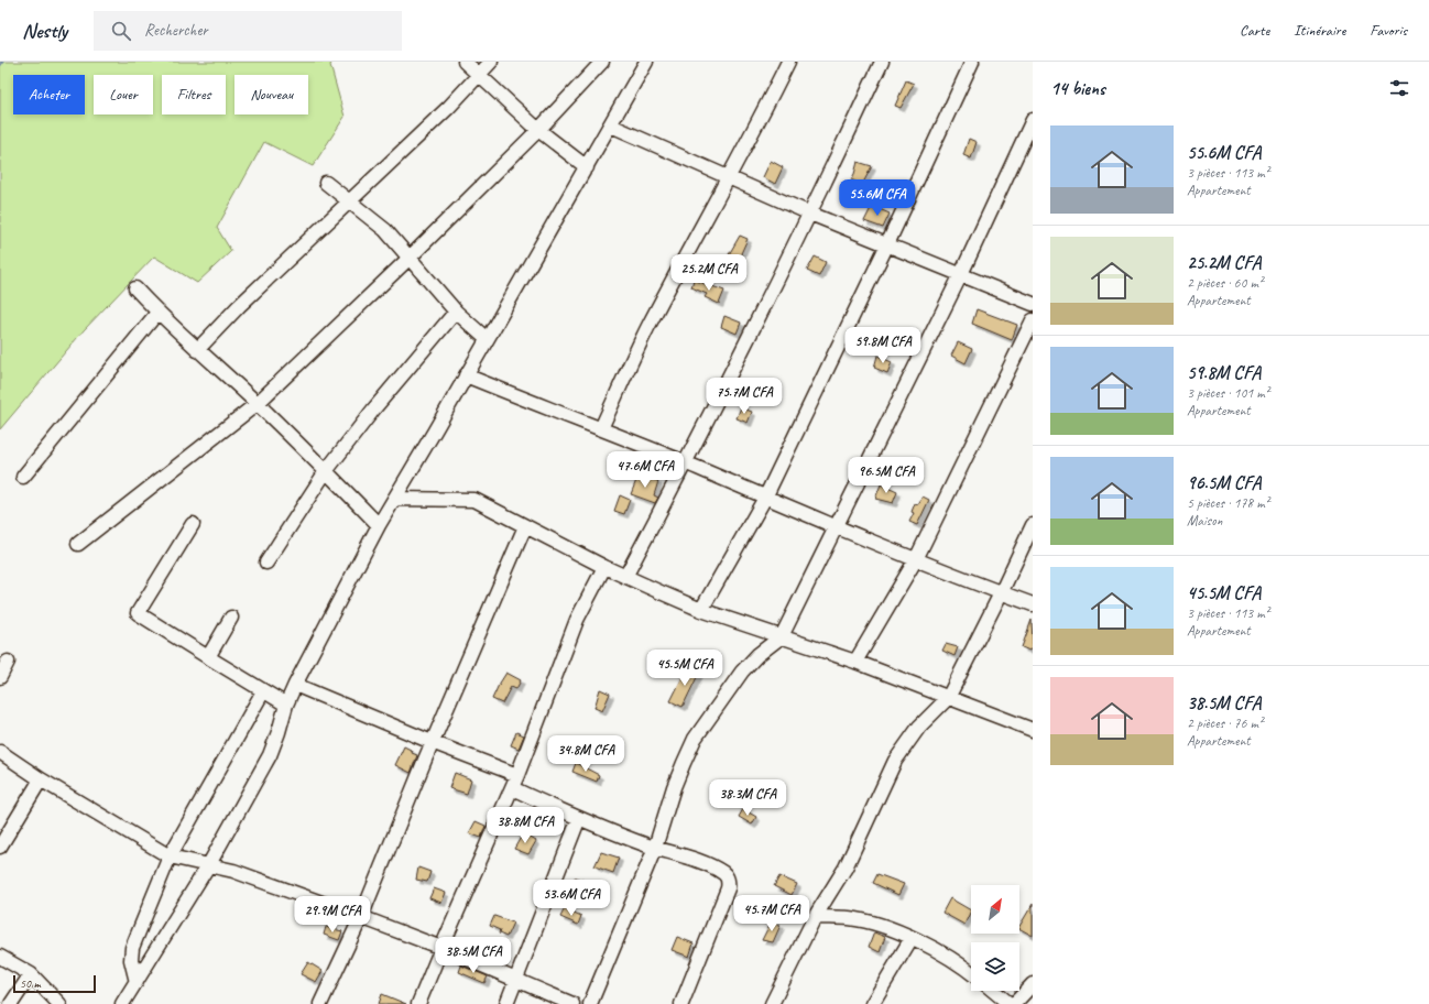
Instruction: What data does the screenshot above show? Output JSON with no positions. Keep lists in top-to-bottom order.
{
  "scale_bar": "50 m",
  "north": "top right",
  "page": {
    "header": "Nestly",
    "search": "Rechercher",
    "nav": ["Carte", "Itinéraire", "Favoris"],
    "heading": "14 biens",
    "chip": [
      "Acheter",
      "Louer",
      "Filtres",
      "Nouveau"
    ],
    "list": [
      {
        "name": "55.6M CFA",
        "note": "3 pièces · 113 m² · Appartement"
      },
      {
        "name": "25.2M CFA",
        "note": "2 pièces · 60 m² · Appartement"
      },
      {
        "name": "59.8M CFA",
        "note": "3 pièces · 101 m² · Appartement"
      },
      {
        "name": "96.5M CFA",
        "note": "5 pièces · 178 m² · Maison"
      },
      {
        "name": "45.5M CFA",
        "note": "3 pièces · 113 m² · Appartement"
      },
      {
        "name": "38.5M CFA",
        "note": "2 pièces · 76 m² · Appartement"
      }
    ],
    "price": [
      "55.6M CFA",
      "25.2M CFA",
      "59.8M CFA",
      "75.7M CFA",
      "47.6M CFA",
      "96.5M CFA",
      "45.5M CFA",
      "34.8M CFA",
      "38.3M CFA",
      "38.8M CFA",
      "53.6M CFA",
      "45.7M CFA",
      "29.9M CFA",
      "38.5M CFA"
    ],
    "scale": "50 m"
  }
}
